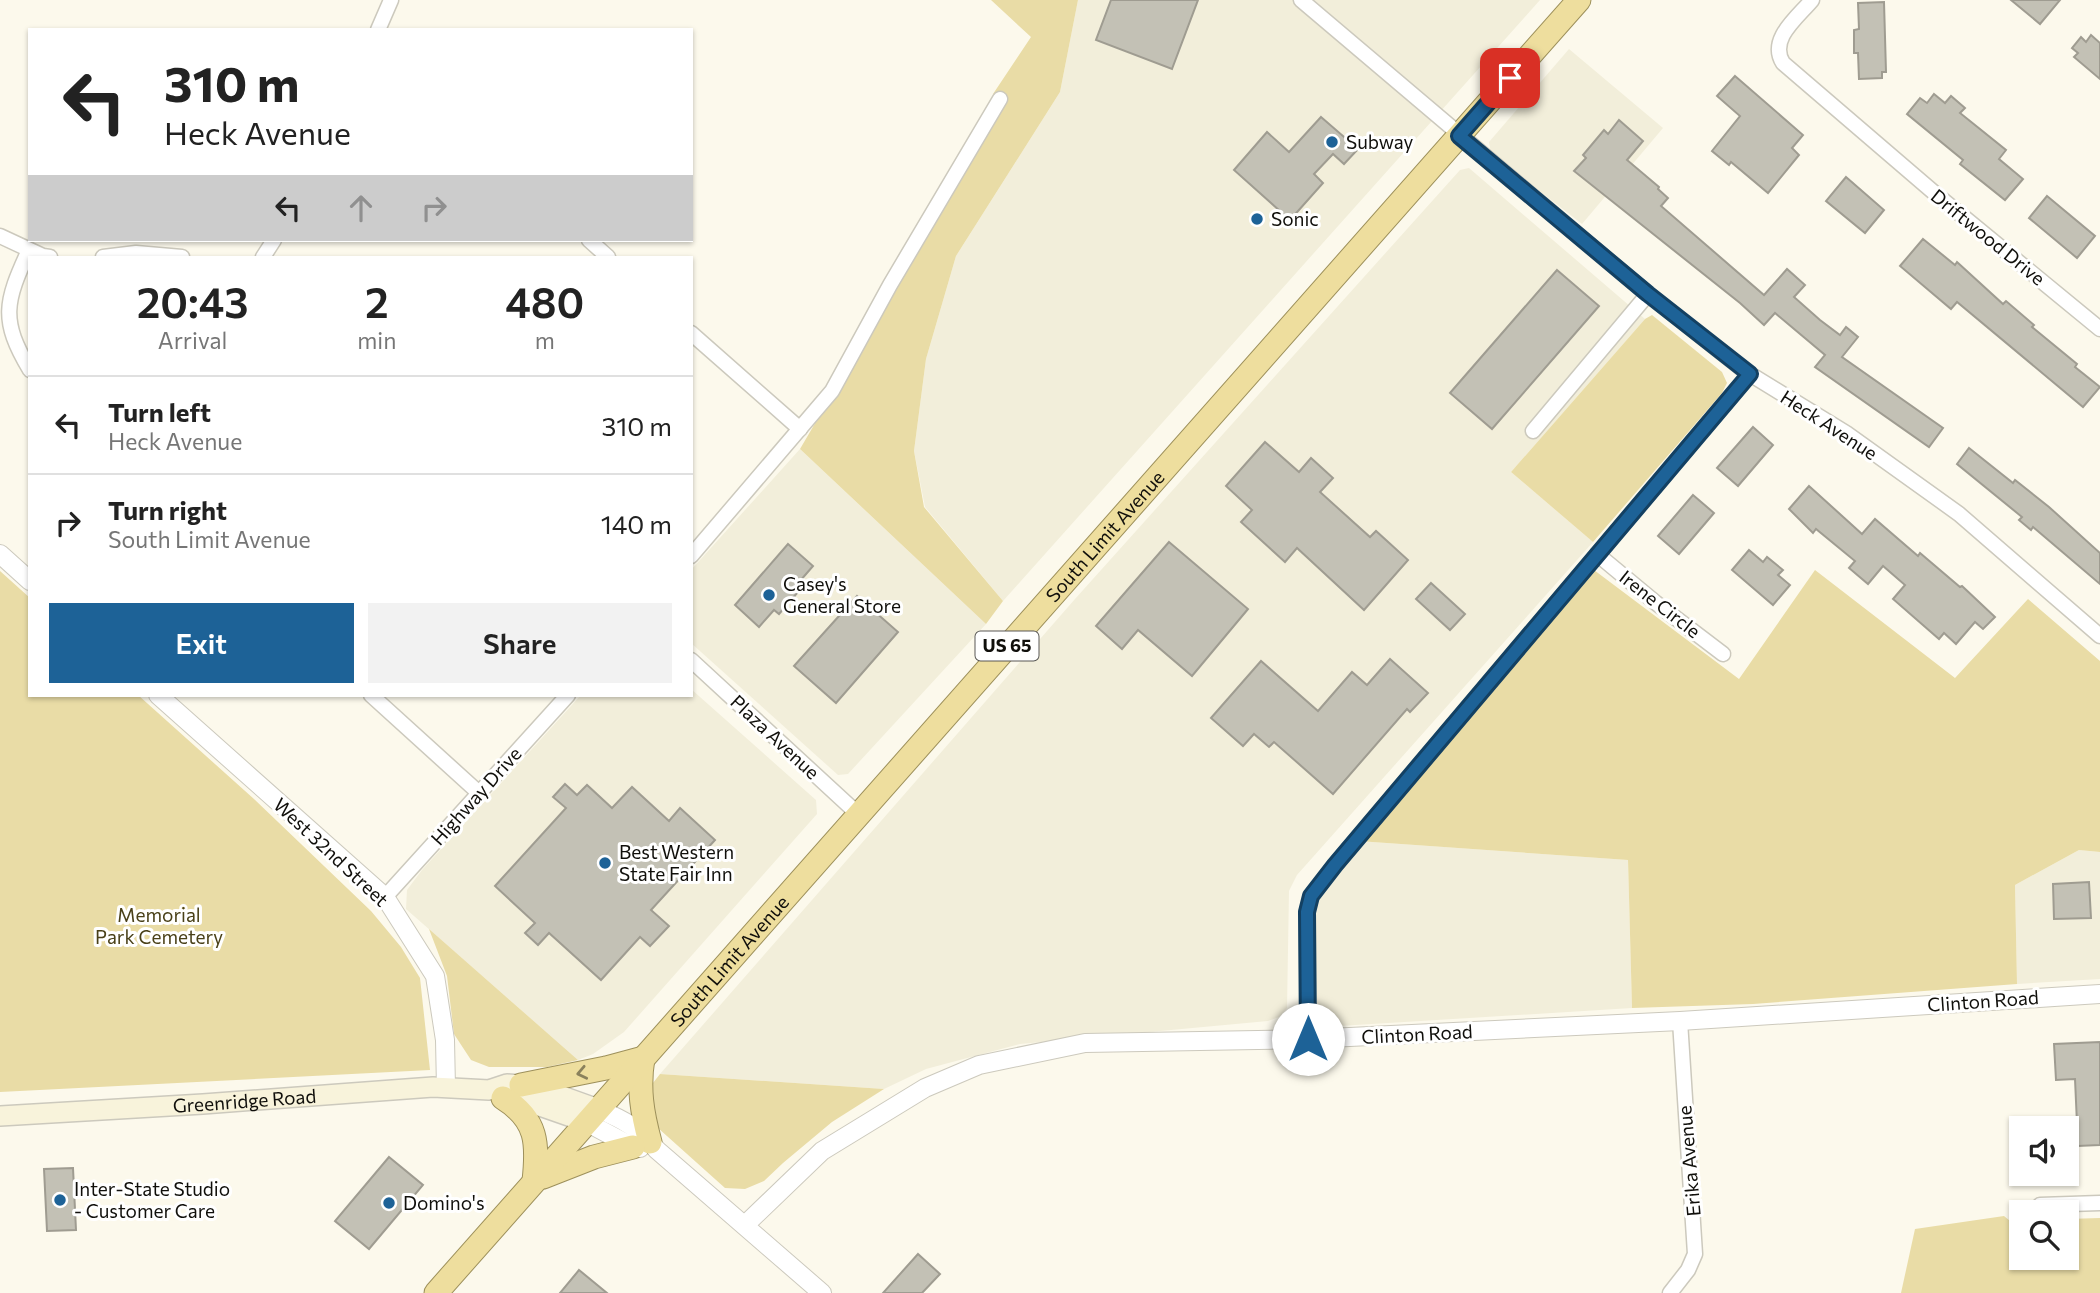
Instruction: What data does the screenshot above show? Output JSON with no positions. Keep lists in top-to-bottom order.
{
  "streets": {
    "highway": ["South Limit Avenue", "US 65"],
    "main road": ["Greenridge Road"],
    "street": [
      "Driftwood Drive",
      "Heck Avenue",
      "Irene Circle",
      "Plaza Avenue",
      "Highway Drive",
      "West 32nd Street",
      "Clinton Road",
      "Erika Avenue"
    ]
  },
  "crossings": [
    ["Heck Avenue", "South Limit Avenue"],
    ["South Limit Avenue", "Plaza Avenue"],
    ["South Limit Avenue", "Greenridge Road"],
    ["Highway Drive", "West 32nd Street"],
    ["West 32nd Street", "Greenridge Road"],
    ["Clinton Road", "Erika Avenue"]
  ],
  "parks": ["Memorial Park Cemetery"],
  "places": [
    "Subway",
    "Sonic",
    "Casey's General Store",
    "Best Western State Fair Inn",
    "Inter-State Studio - Customer Care",
    "Domino's"
  ],
  "page": {
    "turn": ["310 m", "Heck Avenue"],
    "eta": [
      "20:43",
      "Arrival",
      "2",
      "min",
      "480",
      "m"
    ],
    "list": [
      {
        "name": "Turn left",
        "note": "Heck Avenue",
        "value": "310 m"
      },
      {
        "name": "Turn right",
        "note": "South Limit Avenue",
        "value": "140 m"
      }
    ],
    "buttons": ["Exit", "Share"]
  }
}
